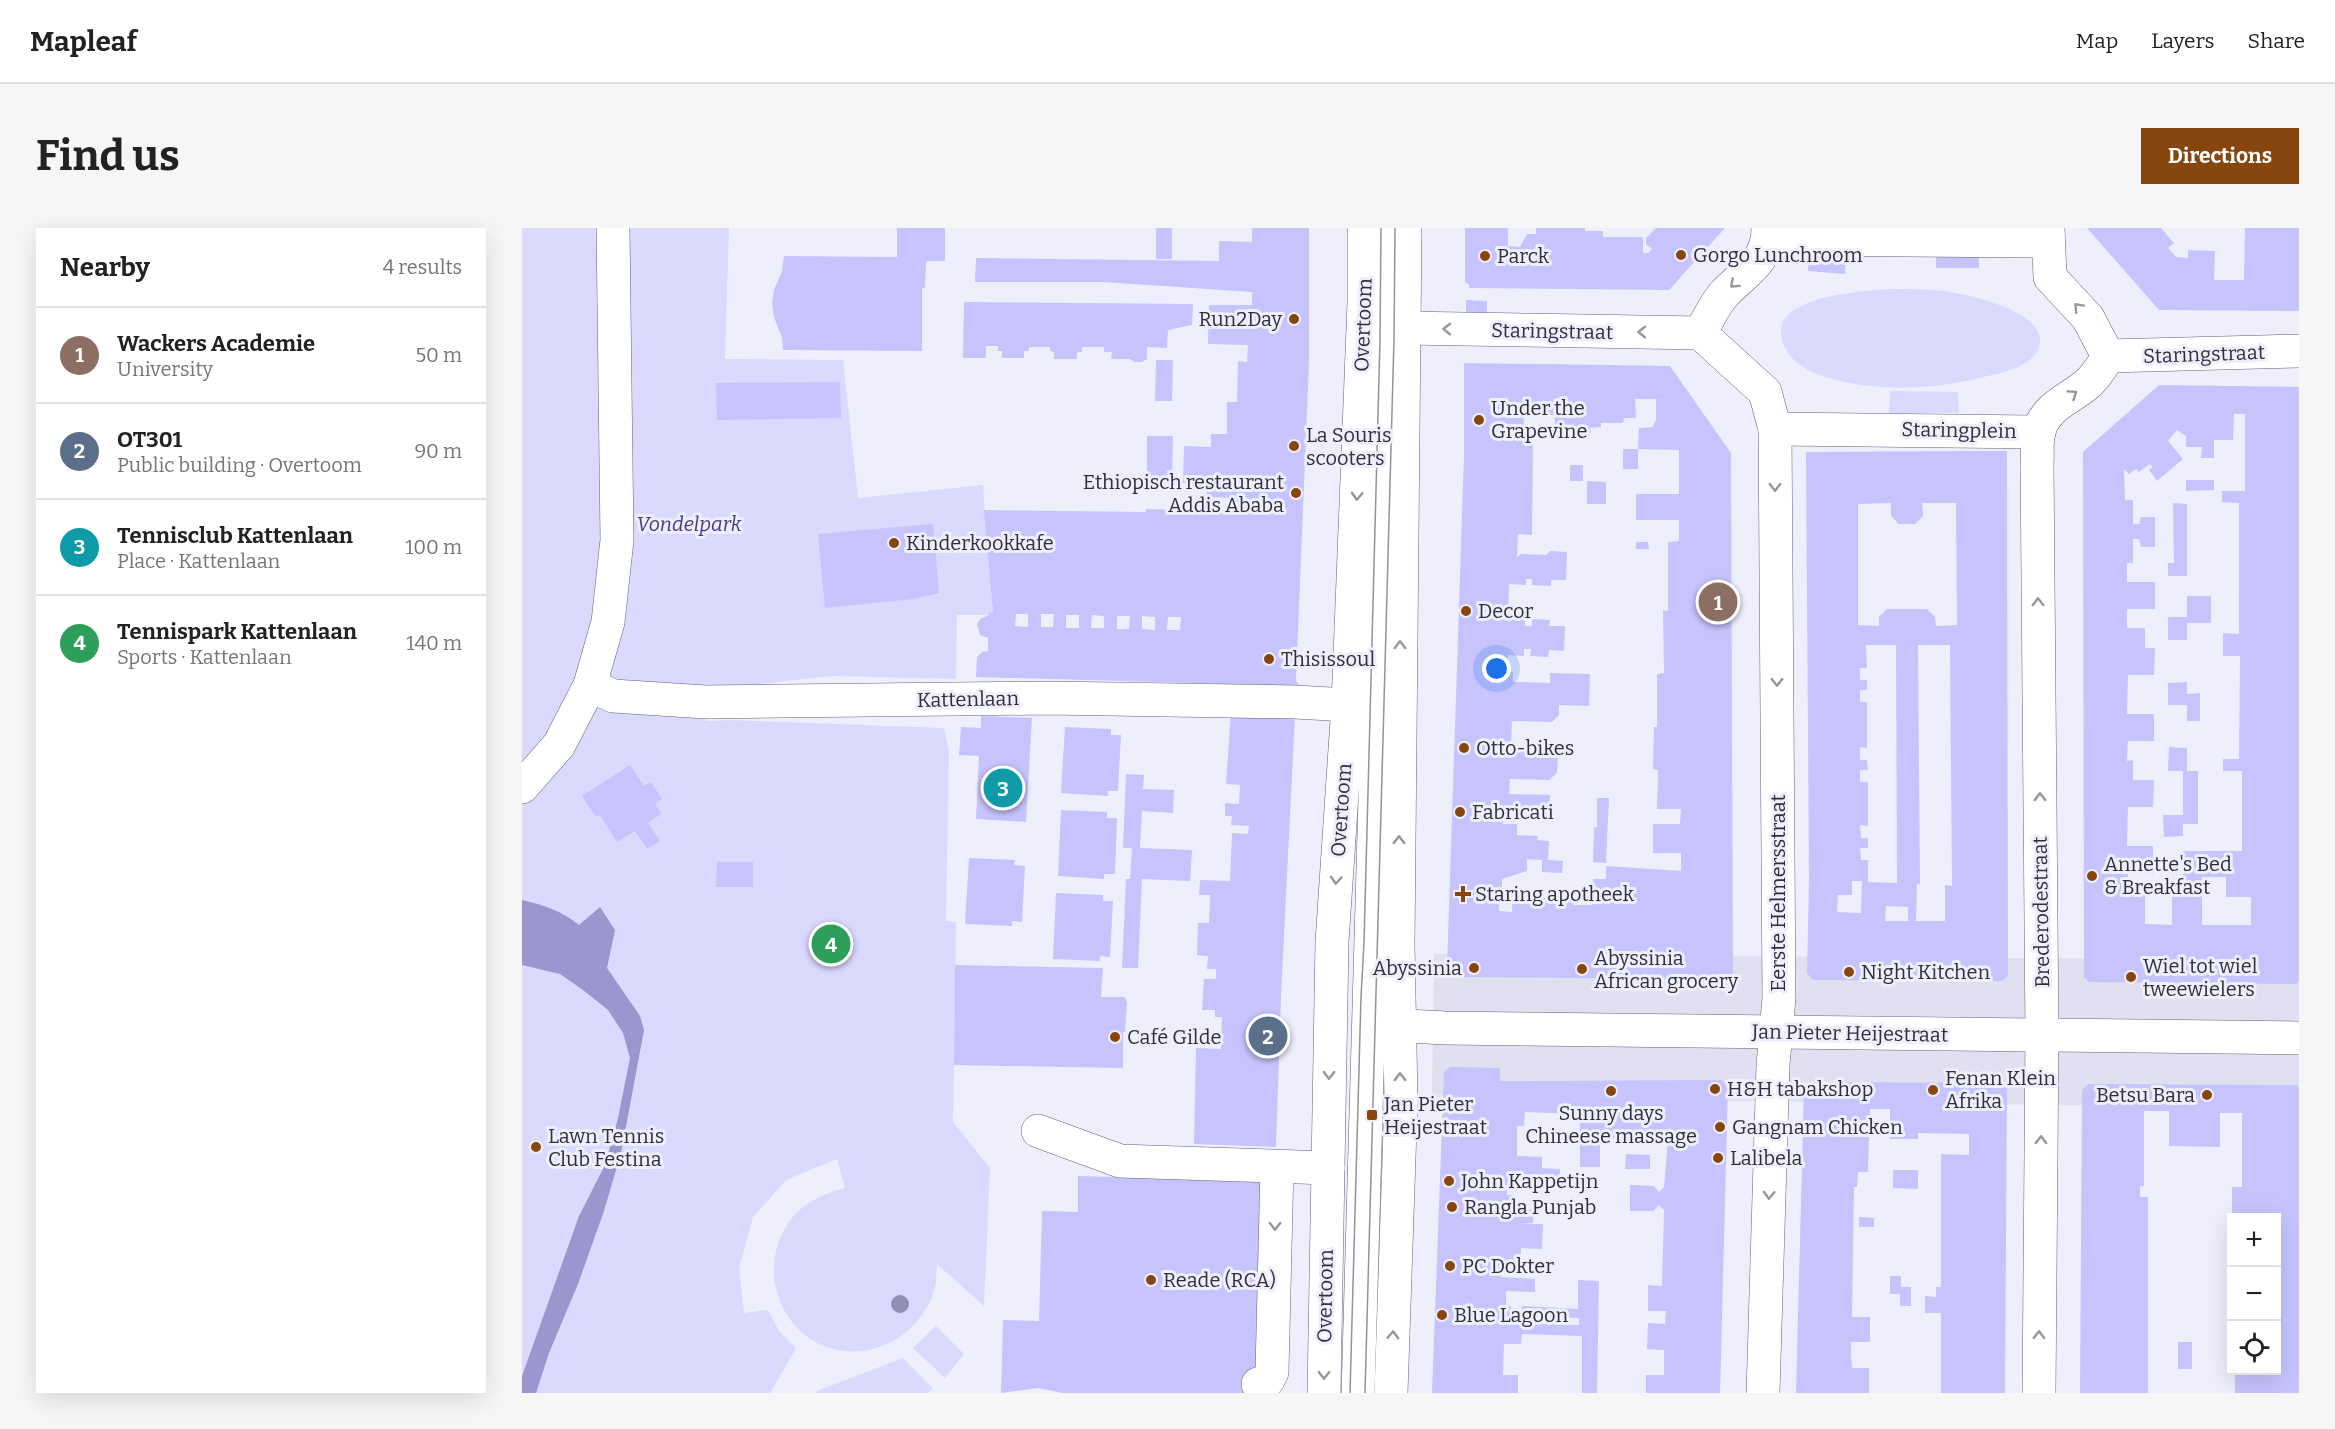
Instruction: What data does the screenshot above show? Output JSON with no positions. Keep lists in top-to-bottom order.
{
  "streets": {
    "street": [
      "Overtoom",
      "Staringstraat",
      "Staringplein",
      "Kattenlaan",
      "Eerste Helmersstraat",
      "Brederodestraat",
      "Jan Pieter Heijestraat"
    ]
  },
  "crossings": [
    ["Overtoom", "Staringstraat"],
    ["Overtoom", "Kattenlaan"],
    ["Overtoom", "Jan Pieter Heijestraat"],
    ["Staringstraat", "Staringplein"],
    ["Staringplein", "Eerste Helmersstraat"],
    ["Staringplein", "Brederodestraat"],
    ["Eerste Helmersstraat", "Jan Pieter Heijestraat"],
    ["Brederodestraat", "Jan Pieter Heijestraat"]
  ],
  "one_way": ["Staringstraat", "Eerste Helmersstraat", "Brederodestraat"],
  "parks": ["Vondelpark"],
  "places": {
    "other": [
      "Gorgo Lunchroom",
      "Parck",
      "Run2Day",
      "Under the Grapevine",
      "La Souris scooters",
      "Ethiopisch restaurant Addis Ababa",
      "Kinderkookkafe",
      "Decor",
      "Thisissoul",
      "Otto-bikes",
      "Fabricati",
      "Annette's Bed & Breakfast",
      "Abyssinia",
      "Abyssinia African grocery",
      "Night Kitchen",
      "Wiel tot wiel tweewielers",
      "Café Gilde",
      "H&H tabakshop",
      "Fenan Klein Afrika",
      "Sunny days Chineese massage",
      "Betsu Bara",
      "Gangnam Chicken",
      "Lawn Tennis Club Festina",
      "Lalibela",
      "John Kappetijn",
      "Rangla Punjab",
      "PC Dokter",
      "Reade (RCA)",
      "Blue Lagoon"
    ],
    "health": ["Staring apotheek"],
    "transit": ["Jan Pieter Heijestraat"]
  },
  "page": {
    "header": "Mapleaf",
    "nav": ["Map", "Layers", "Share"],
    "buttons": "Directions",
    "title": "Find us",
    "heading": ["Nearby", "4 results"],
    "list": [
      {
        "mark": "1",
        "name": "Wackers Academie",
        "note": "University",
        "value": "50 m"
      },
      {
        "mark": "2",
        "name": "OT301",
        "note": "Public building · Overtoom",
        "value": "90 m"
      },
      {
        "mark": "3",
        "name": "Tennisclub Kattenlaan",
        "note": "Place · Kattenlaan",
        "value": "100 m"
      },
      {
        "mark": "4",
        "name": "Tennispark Kattenlaan",
        "note": "Sports · Kattenlaan",
        "value": "140 m"
      }
    ],
    "pins": [
      "1",
      "3",
      "4",
      "2"
    ],
    "map_buttons": ["+", "−"]
  }
}
